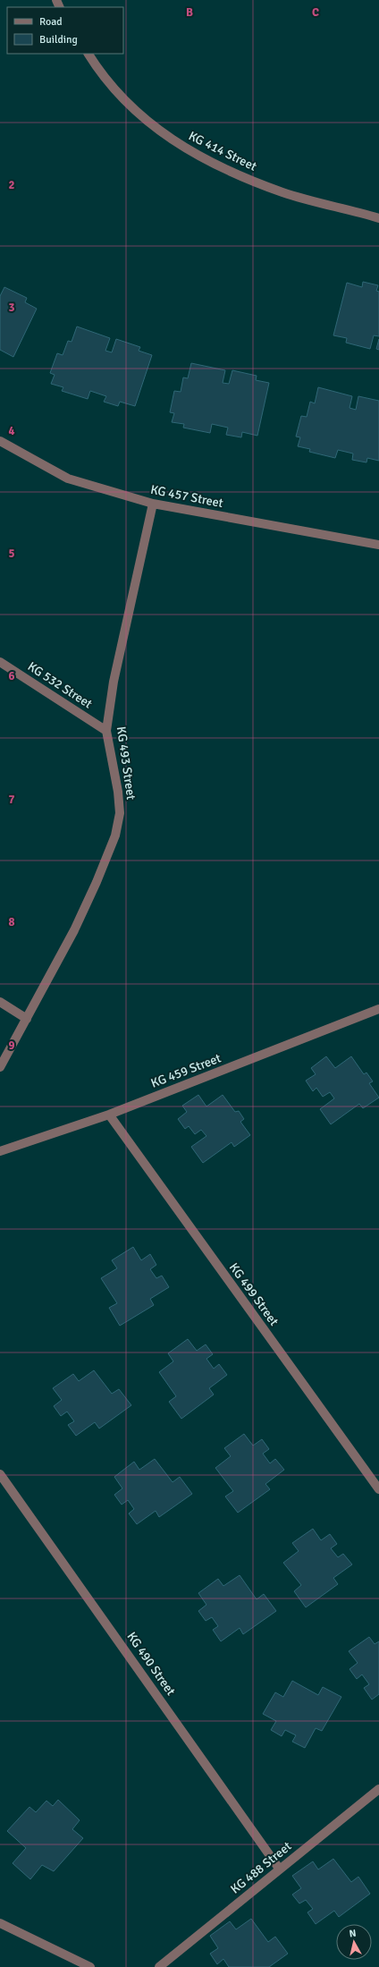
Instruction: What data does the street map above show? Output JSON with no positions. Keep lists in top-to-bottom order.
{
  "streets": {
    "street": [
      "KG 414 Street",
      "KG 457 Street",
      "KG 532 Street",
      "KG 493 Street",
      "KG 459 Street",
      "KG 499 Street",
      "KG 490 Street",
      "KG 488 Street"
    ]
  },
  "crossings": [
    ["KG 457 Street", "KG 493 Street"],
    ["KG 532 Street", "KG 493 Street"],
    ["KG 459 Street", "KG 499 Street"],
    ["KG 490 Street", "KG 488 Street"]
  ],
  "legend": ["Road", "Building"],
  "north": "top",
  "grid": {
    "columns": ["B", "C"],
    "rows": [
      "2",
      "3",
      "4",
      "5",
      "6",
      "7",
      "8",
      "9"
    ]
  }
}
